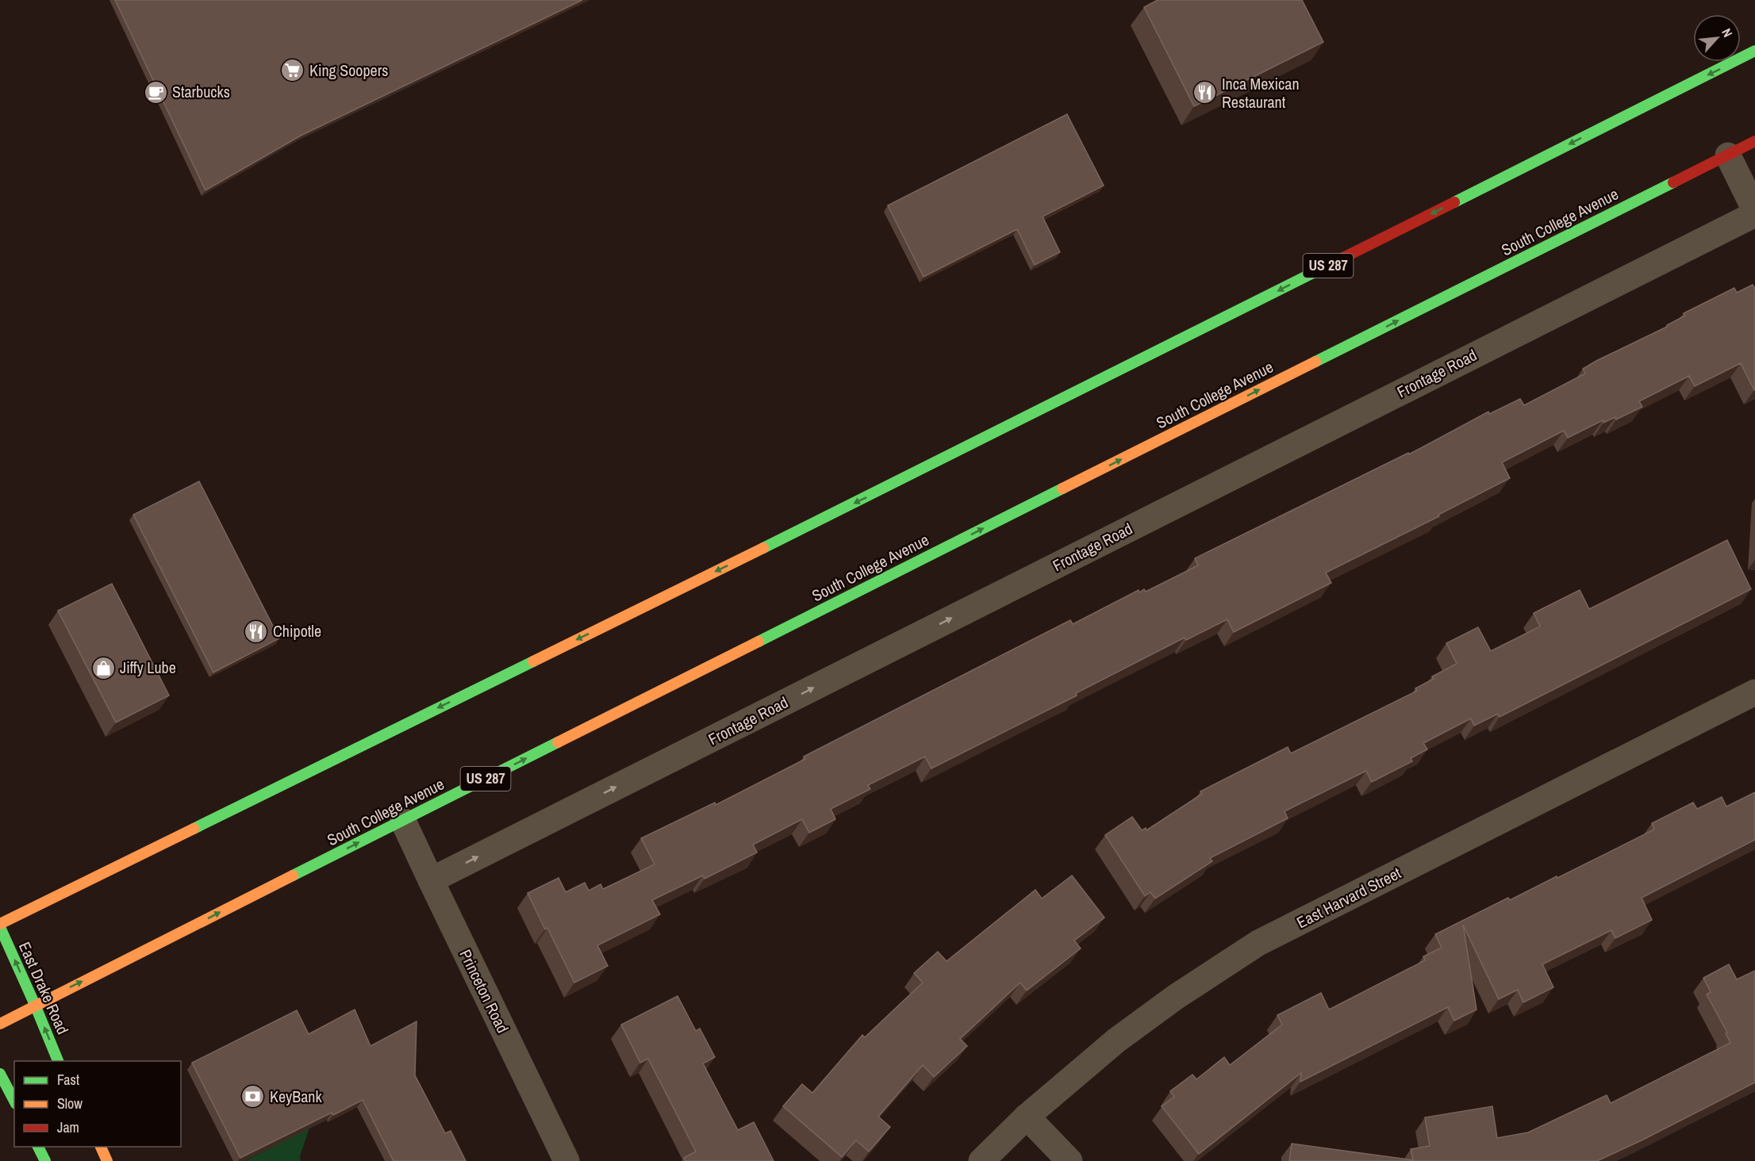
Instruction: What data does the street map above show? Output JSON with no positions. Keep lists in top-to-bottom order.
{
  "streets": {
    "main road": ["South College Avenue", "US 287", "East Drake Road"],
    "street": ["Frontage Road", "East Harvard Street", "Princeton Road"]
  },
  "crossings": [
    ["South College Avenue", "East Drake Road"],
    ["South College Avenue", "Princeton Road"],
    ["US 287", "East Drake Road"],
    ["Frontage Road", "Princeton Road"]
  ],
  "one_way": ["Frontage Road", "East Drake Road"],
  "places": {
    "supermarket": ["King Soopers"],
    "cafe": ["Starbucks"],
    "restaurant": ["Inca Mexican Restaurant", "Chipotle"],
    "shop": ["Jiffy Lube"],
    "bank": ["KeyBank"]
  },
  "legend": ["Fast", "Slow", "Jam"],
  "north": "top right"
}
